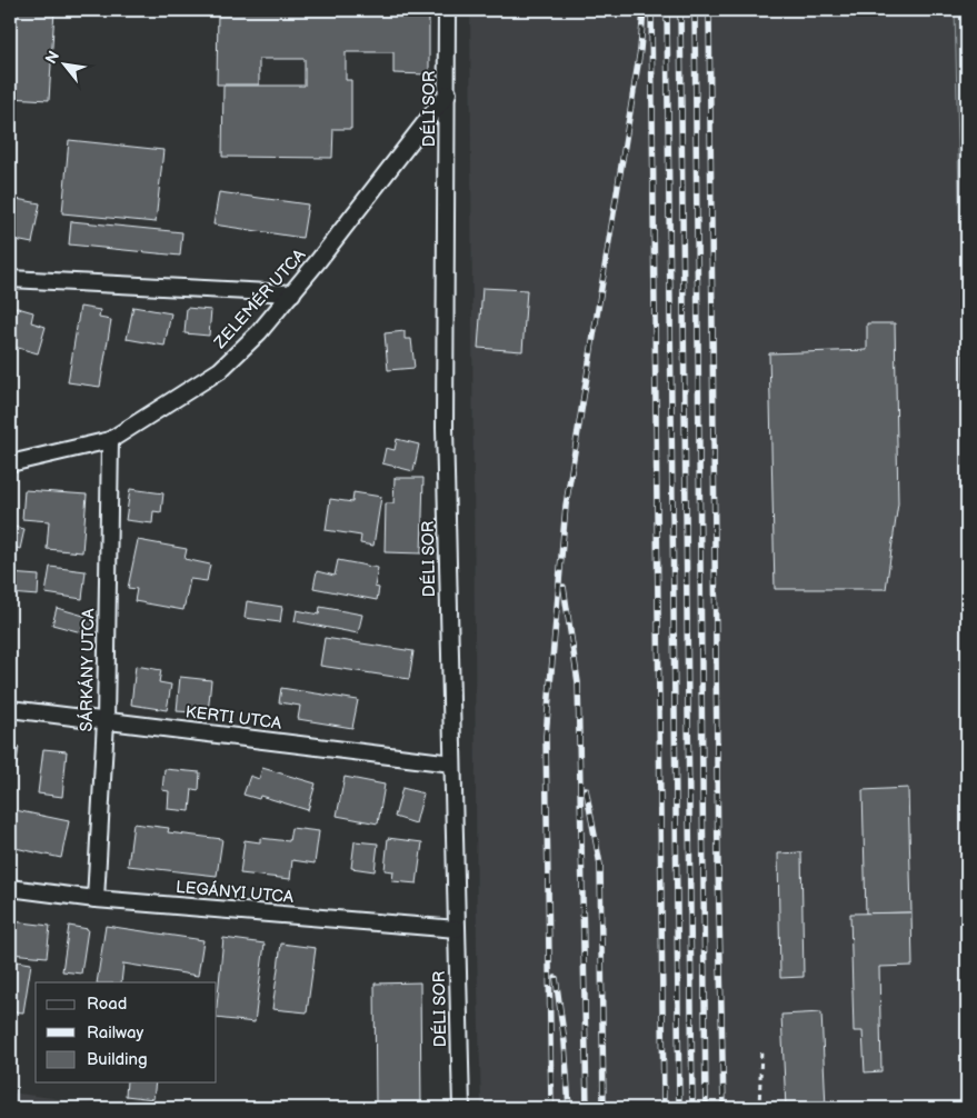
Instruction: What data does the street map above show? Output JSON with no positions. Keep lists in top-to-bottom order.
{
  "streets": {
    "street": [
      "DÉLI SOR",
      "ZELEMÉR UTCA",
      "SÁRKÁNY UTCA",
      "KERTI UTCA",
      "LEGÁNYI UTCA"
    ]
  },
  "crossings": [
    ["DÉLI SOR", "ZELEMÉR UTCA"],
    ["DÉLI SOR", "KERTI UTCA"],
    ["DÉLI SOR", "LEGÁNYI UTCA"],
    ["ZELEMÉR UTCA", "SÁRKÁNY UTCA"],
    ["SÁRKÁNY UTCA", "KERTI UTCA"],
    ["SÁRKÁNY UTCA", "LEGÁNYI UTCA"]
  ],
  "legend": ["Road", "Railway", "Building"],
  "north": "top left"
}
